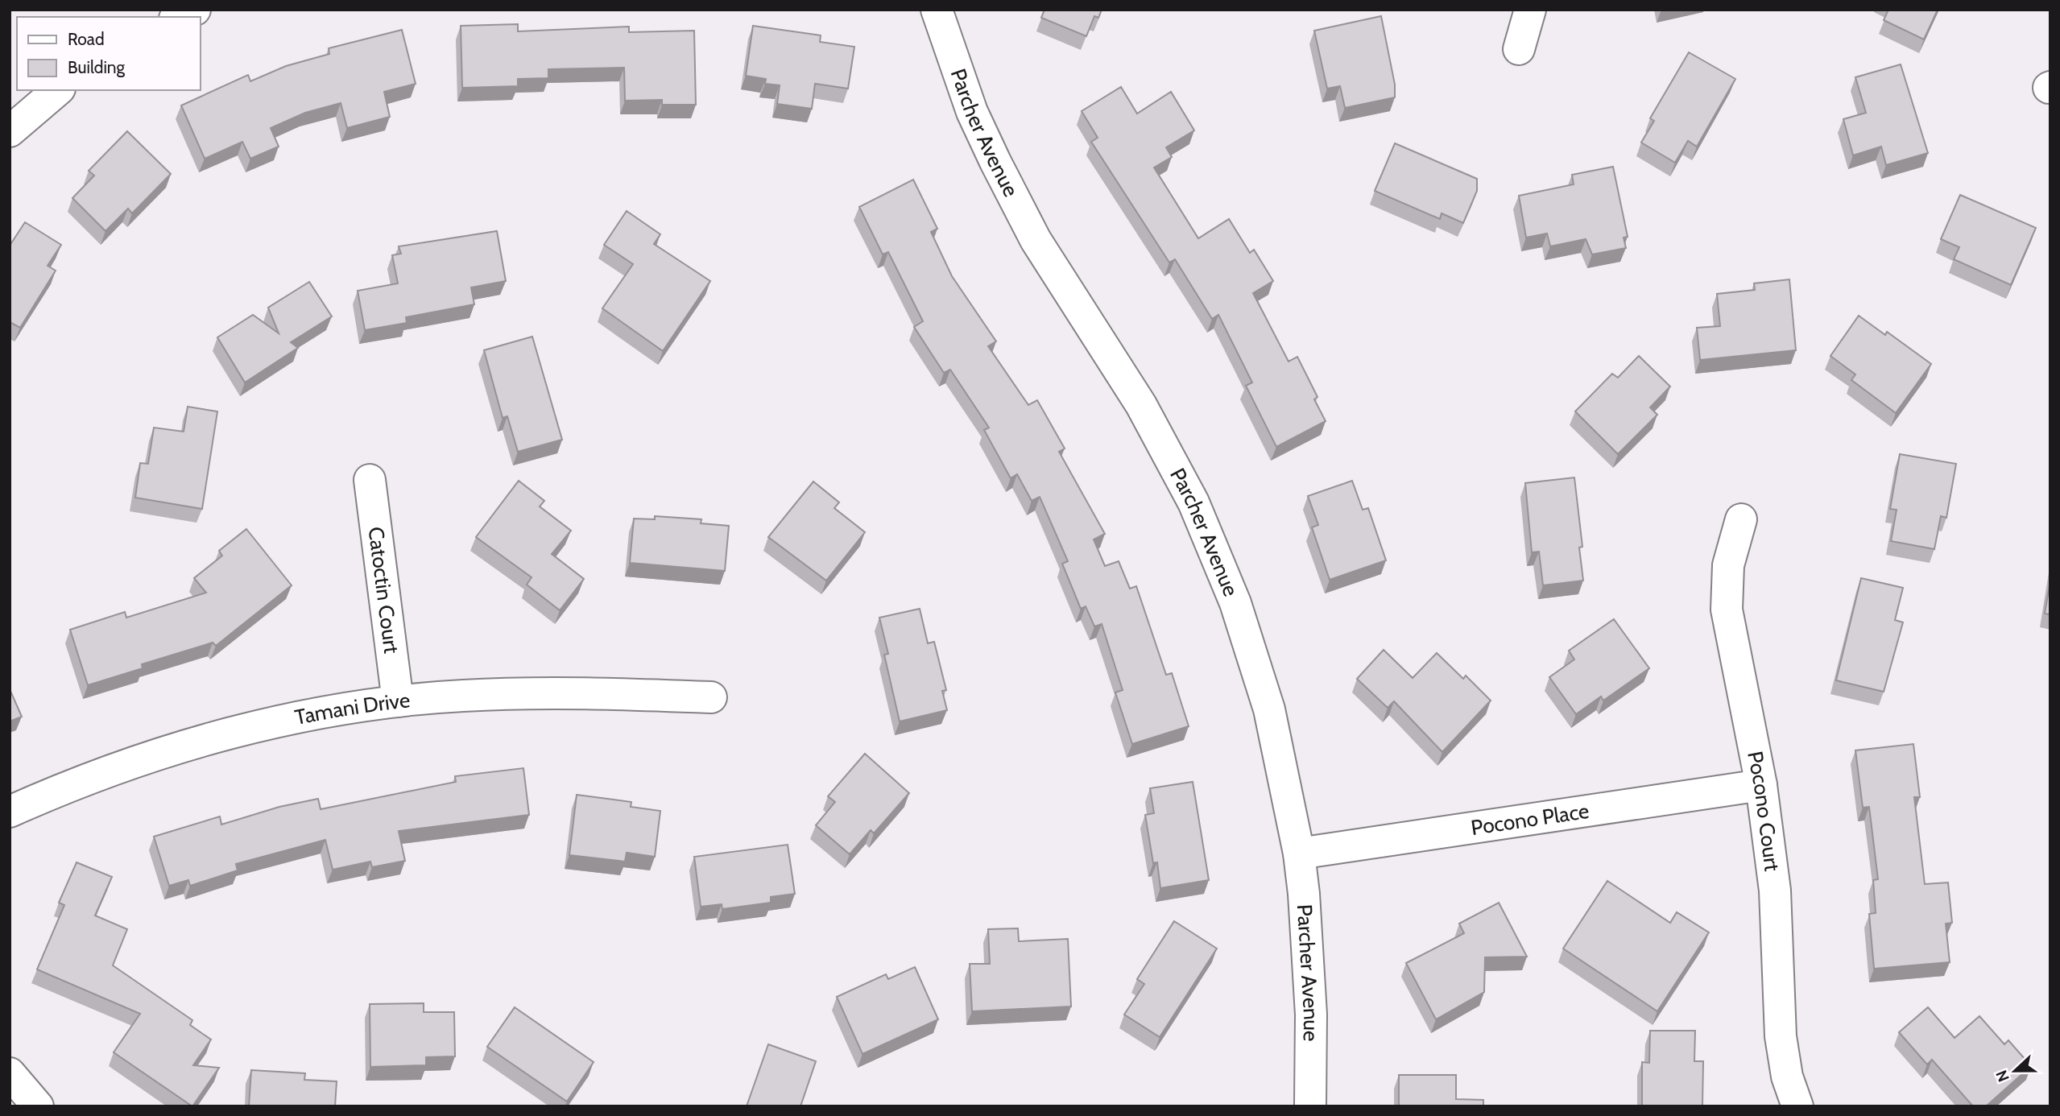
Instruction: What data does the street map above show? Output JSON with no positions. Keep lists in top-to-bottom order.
{
  "streets": {
    "street": [
      "Parcher Avenue",
      "Catoctin Court",
      "Tamani Drive",
      "Pocono Court",
      "Pocono Place"
    ]
  },
  "crossings": [
    ["Parcher Avenue", "Pocono Place"],
    ["Catoctin Court", "Tamani Drive"],
    ["Pocono Court", "Pocono Place"]
  ],
  "legend": ["Road", "Building"],
  "north": "left"
}
